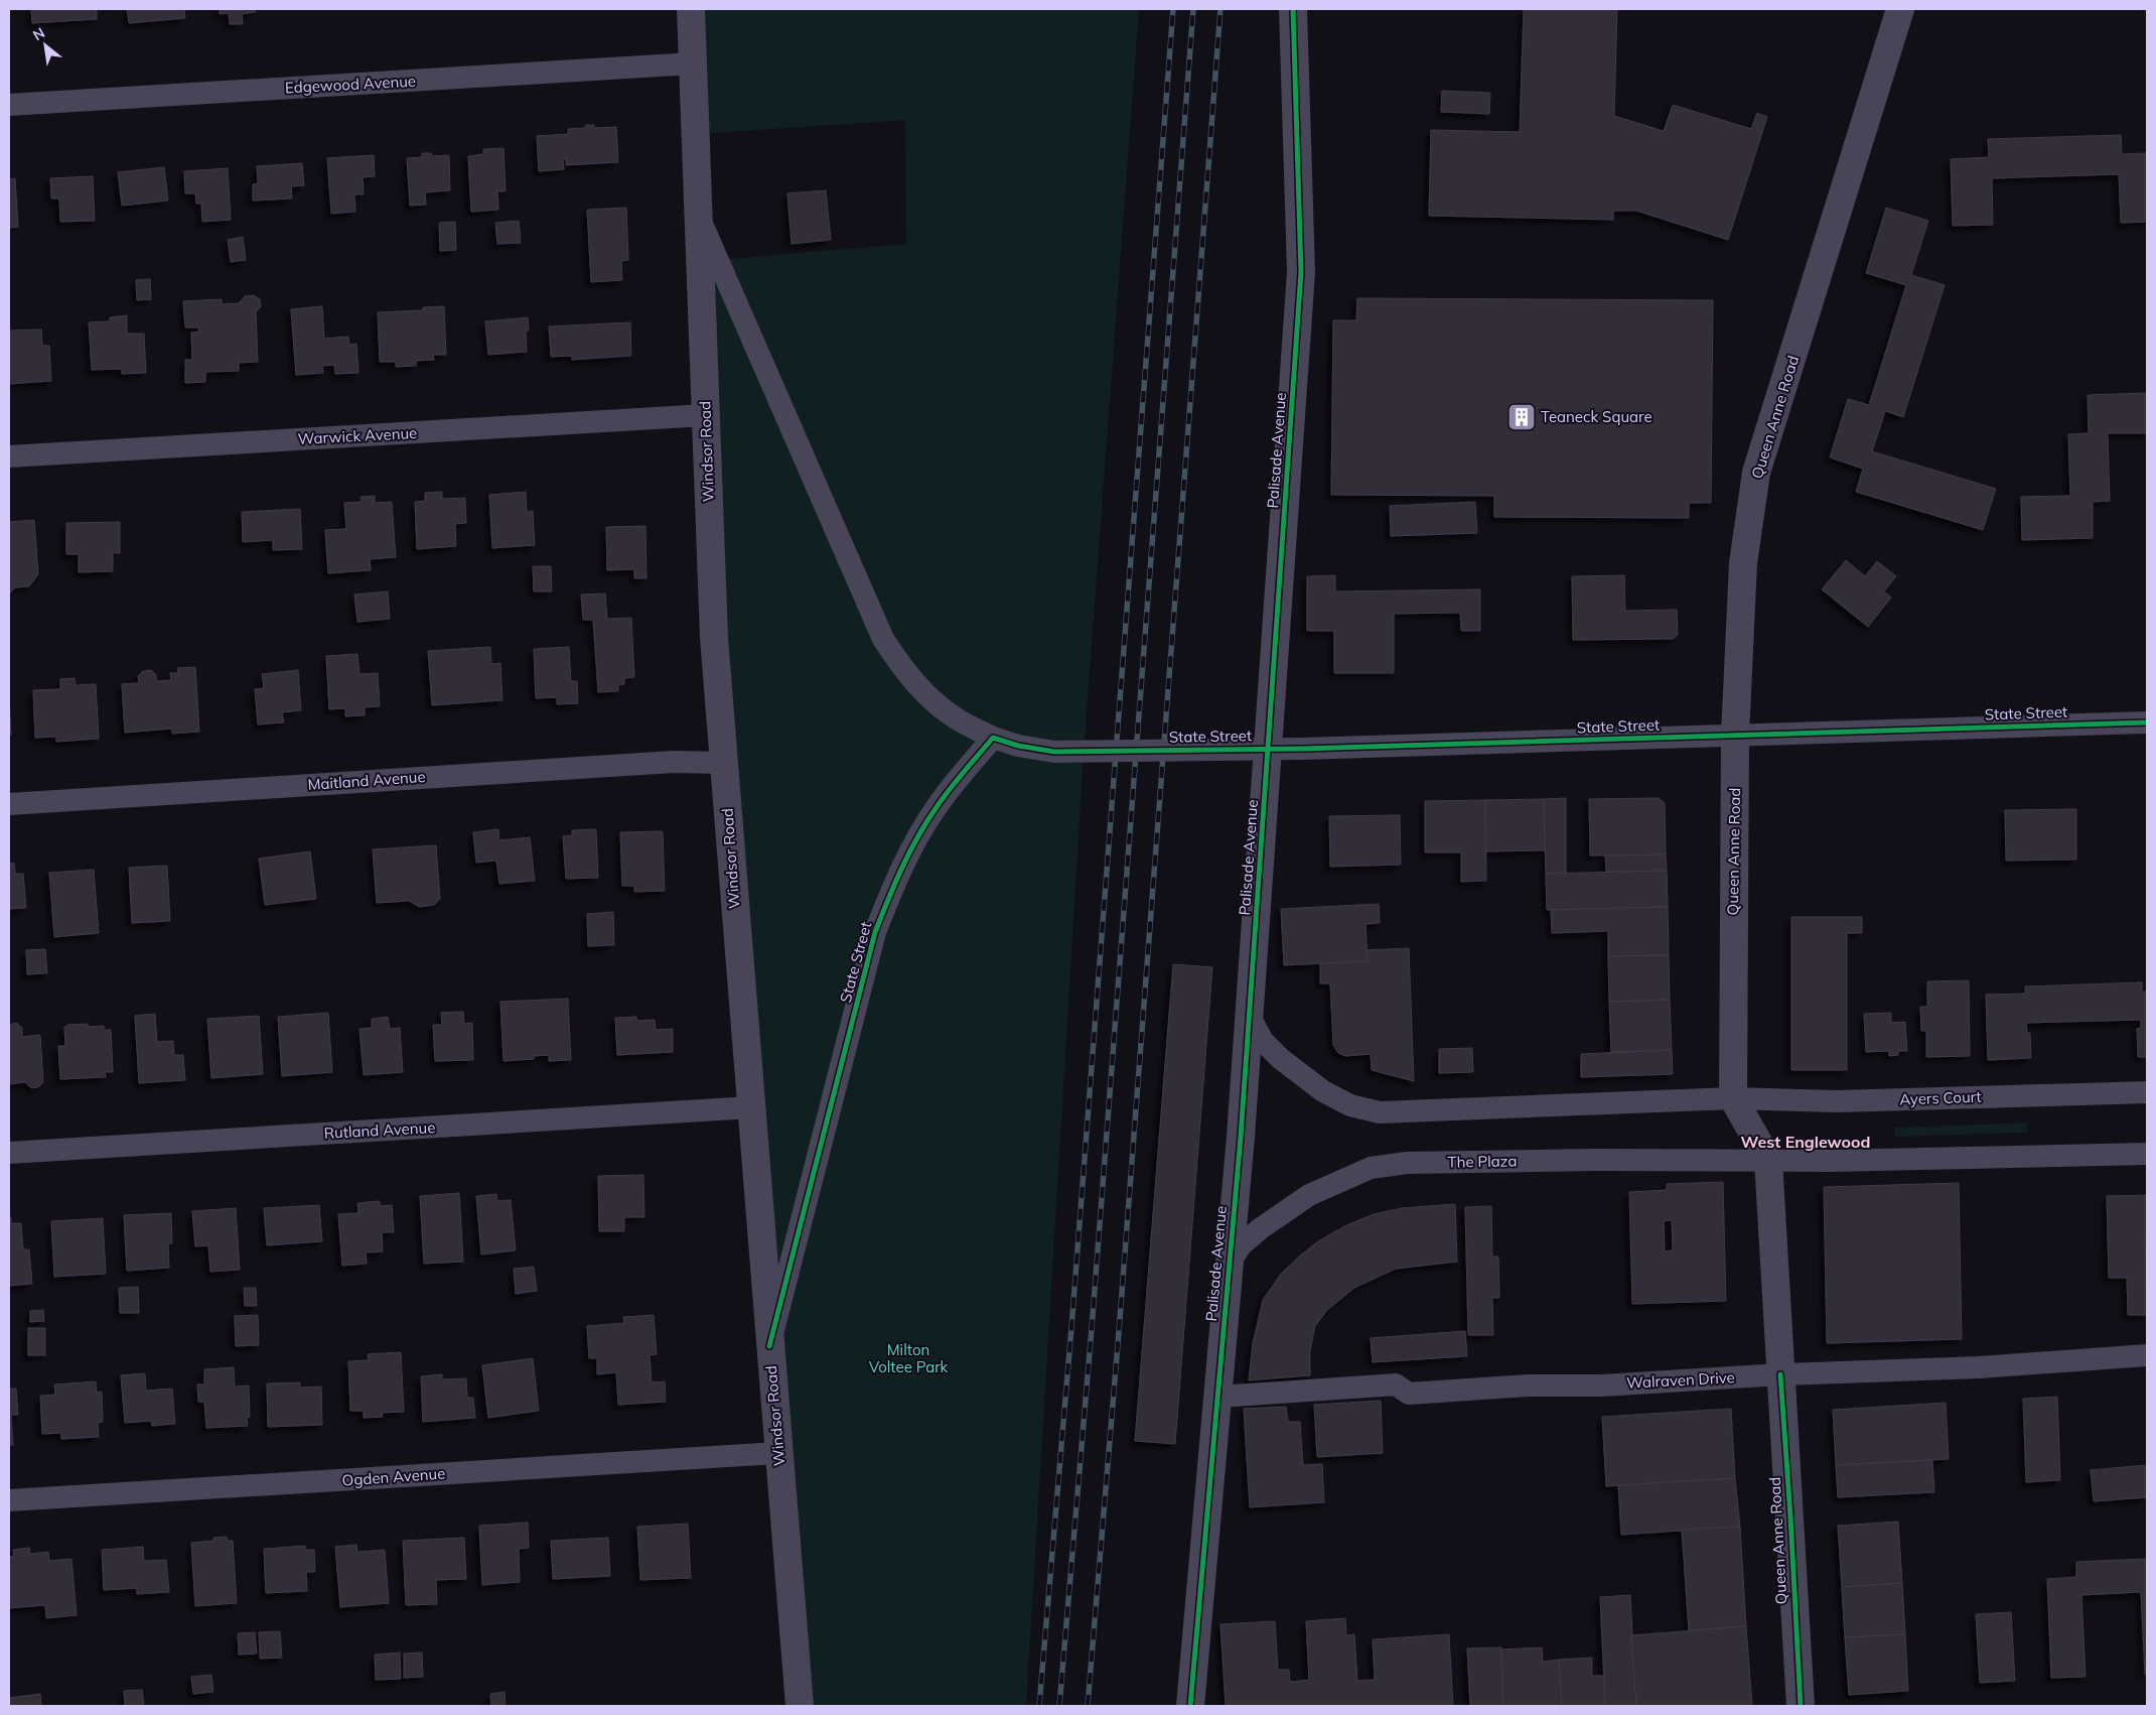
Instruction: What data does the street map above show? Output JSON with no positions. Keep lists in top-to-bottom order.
{
  "streets": {
    "street": [
      "Edgewood Avenue",
      "Queen Anne Road",
      "Warwick Avenue",
      "Palisade Avenue",
      "Windsor Road",
      "State Street",
      "Maitland Avenue",
      "Ayers Court",
      "Rutland Avenue",
      "The Plaza",
      "Walraven Drive",
      "Ogden Avenue"
    ]
  },
  "crossings": [
    ["Edgewood Avenue", "Windsor Road"],
    ["Queen Anne Road", "State Street"],
    ["Queen Anne Road", "Ayers Court"],
    ["Queen Anne Road", "The Plaza"],
    ["Queen Anne Road", "Walraven Drive"],
    ["Warwick Avenue", "Windsor Road"],
    ["Palisade Avenue", "The Plaza"],
    ["Palisade Avenue", "Walraven Drive"],
    ["Windsor Road", "State Street"],
    ["Windsor Road", "Maitland Avenue"],
    ["Windsor Road", "Rutland Avenue"],
    ["Windsor Road", "Ogden Avenue"]
  ],
  "districts": ["West Englewood"],
  "parks": ["Milton Voltee Park"],
  "places": {
    "building": ["Teaneck Square"]
  },
  "north": "top left"
}
